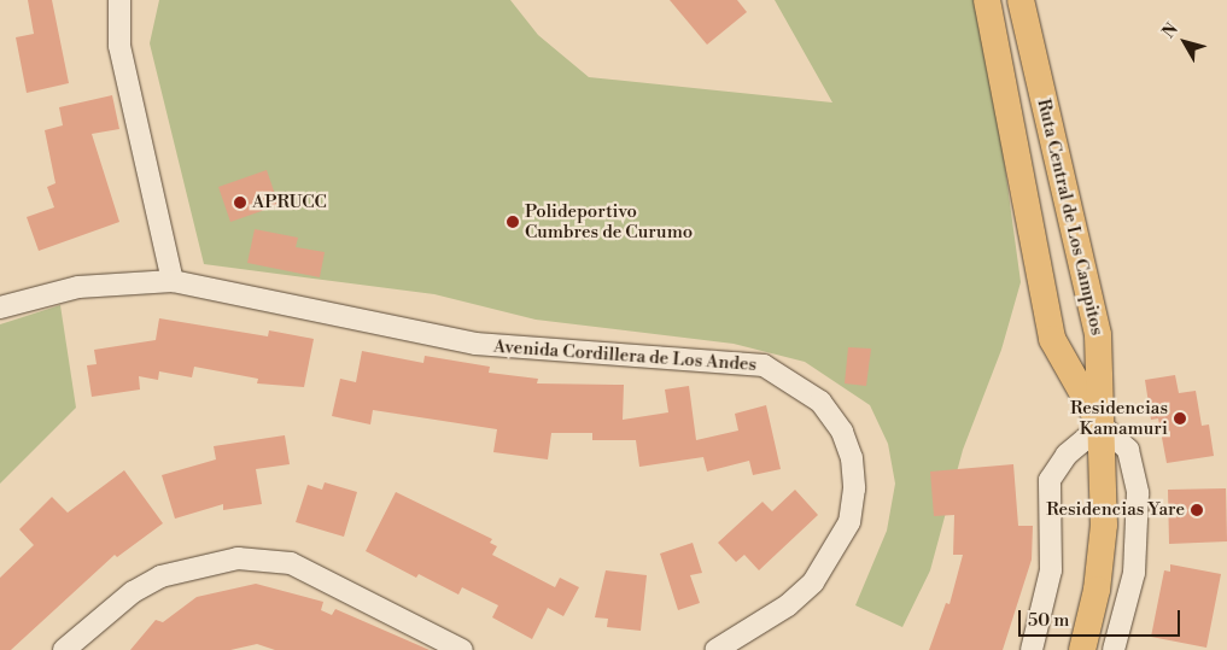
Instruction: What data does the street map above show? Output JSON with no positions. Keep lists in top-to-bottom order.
{
  "streets": {
    "main road": ["Ruta Central de Los Campitos"],
    "street": ["Avenida Cordillera de Los Andes"]
  },
  "places": [
    "APRUCC",
    "Polideportivo Cumbres de Curumo",
    "Residencias Kamamuri",
    "Residencias Yare"
  ],
  "scale_bar": "50 m",
  "north": "top left"
}
